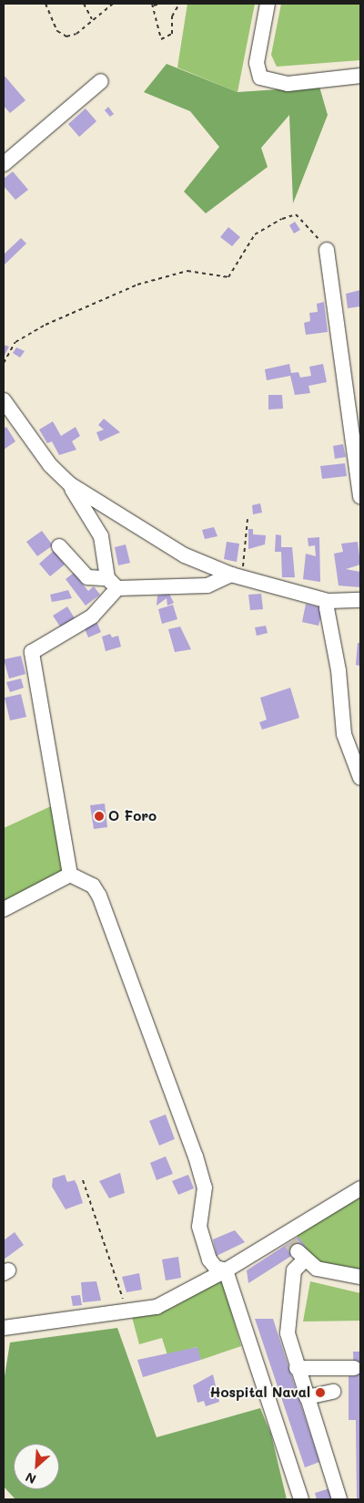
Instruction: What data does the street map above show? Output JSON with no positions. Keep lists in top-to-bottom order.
{
  "places": ["O Foro", "Hospital Naval"],
  "north": "bottom left"
}
